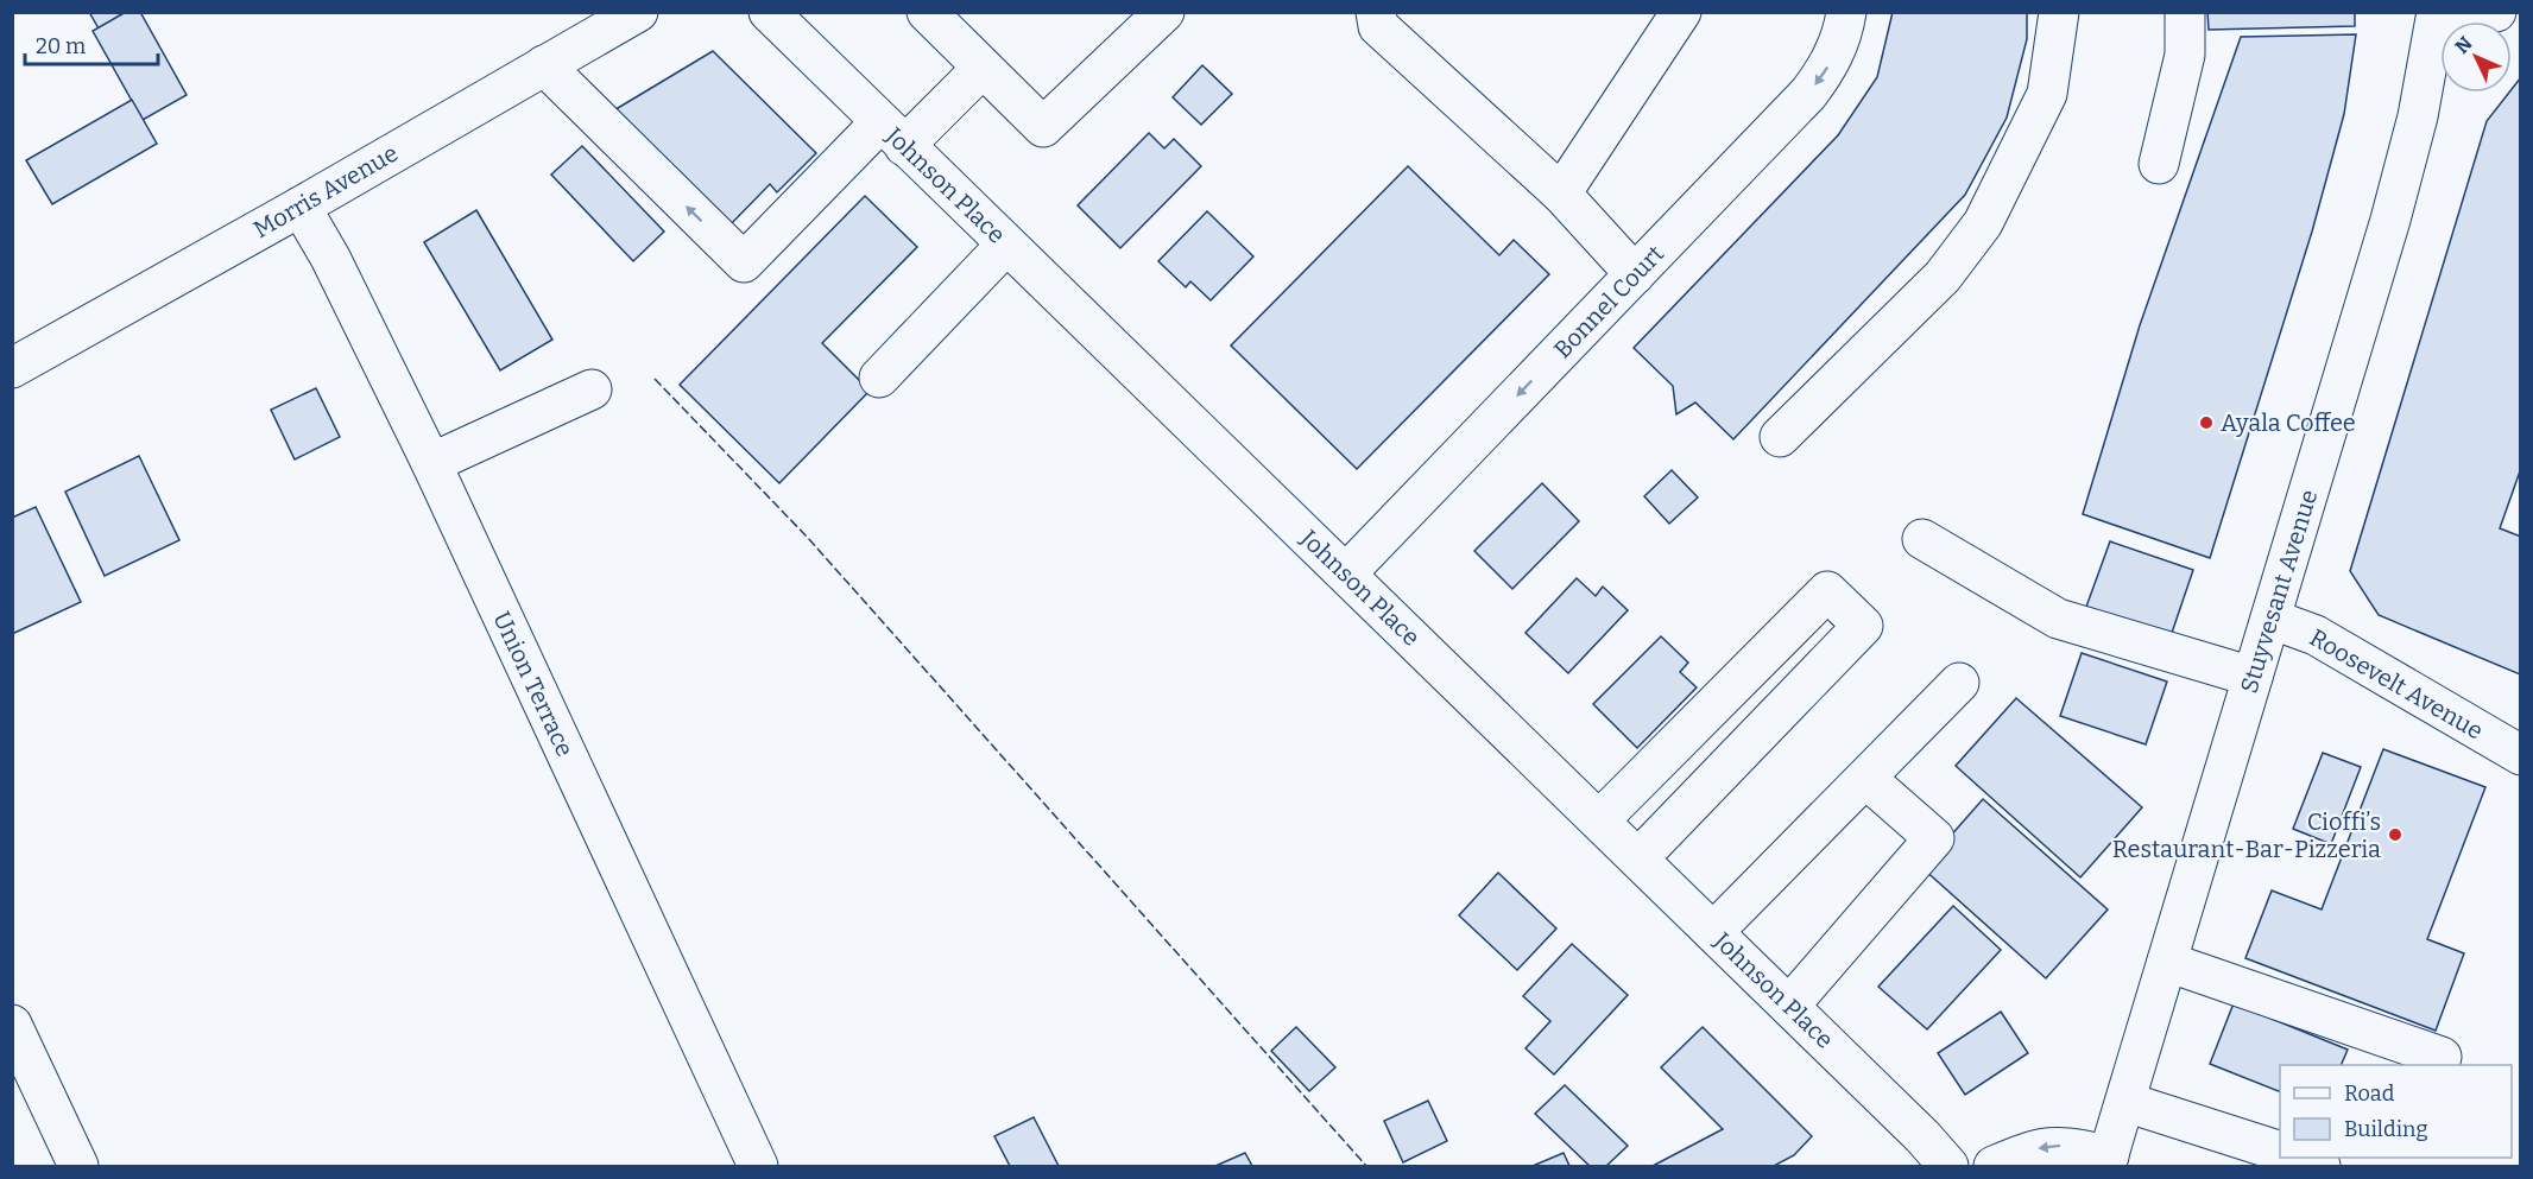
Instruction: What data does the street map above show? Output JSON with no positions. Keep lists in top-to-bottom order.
{
  "streets": {
    "street": [
      "Johnson Place",
      "Morris Avenue",
      "Bonnel Court",
      "Stuyvesant Avenue",
      "Union Terrace",
      "Roosevelt Avenue"
    ]
  },
  "crossings": [
    ["Johnson Place", "Bonnel Court"],
    ["Morris Avenue", "Union Terrace"],
    ["Stuyvesant Avenue", "Roosevelt Avenue"]
  ],
  "places": ["Ayala Coffee", "Cioffi’s Restaurant-Bar-Pizzeria"],
  "legend": ["Road", "Building"],
  "scale_bar": "20 m",
  "north": "top left"
}
